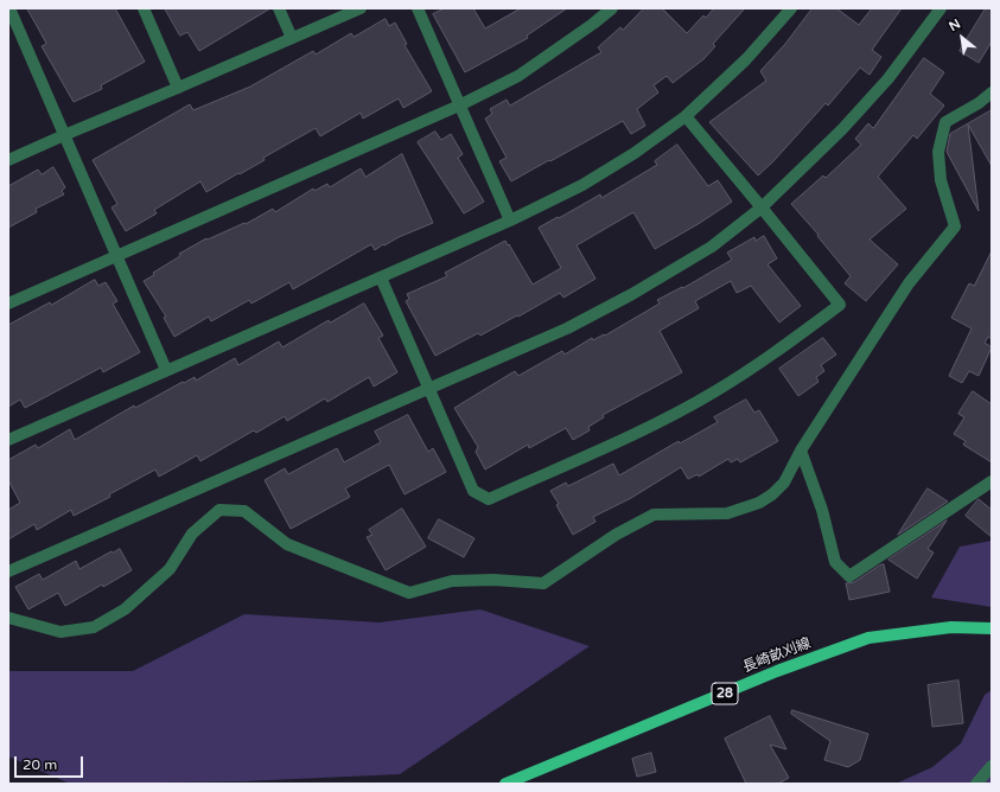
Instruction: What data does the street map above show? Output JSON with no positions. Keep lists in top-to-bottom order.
{
  "streets": {
    "main road": ["長崎畝刈線", "28"]
  },
  "scale_bar": "20 m",
  "north": "top left"
}
